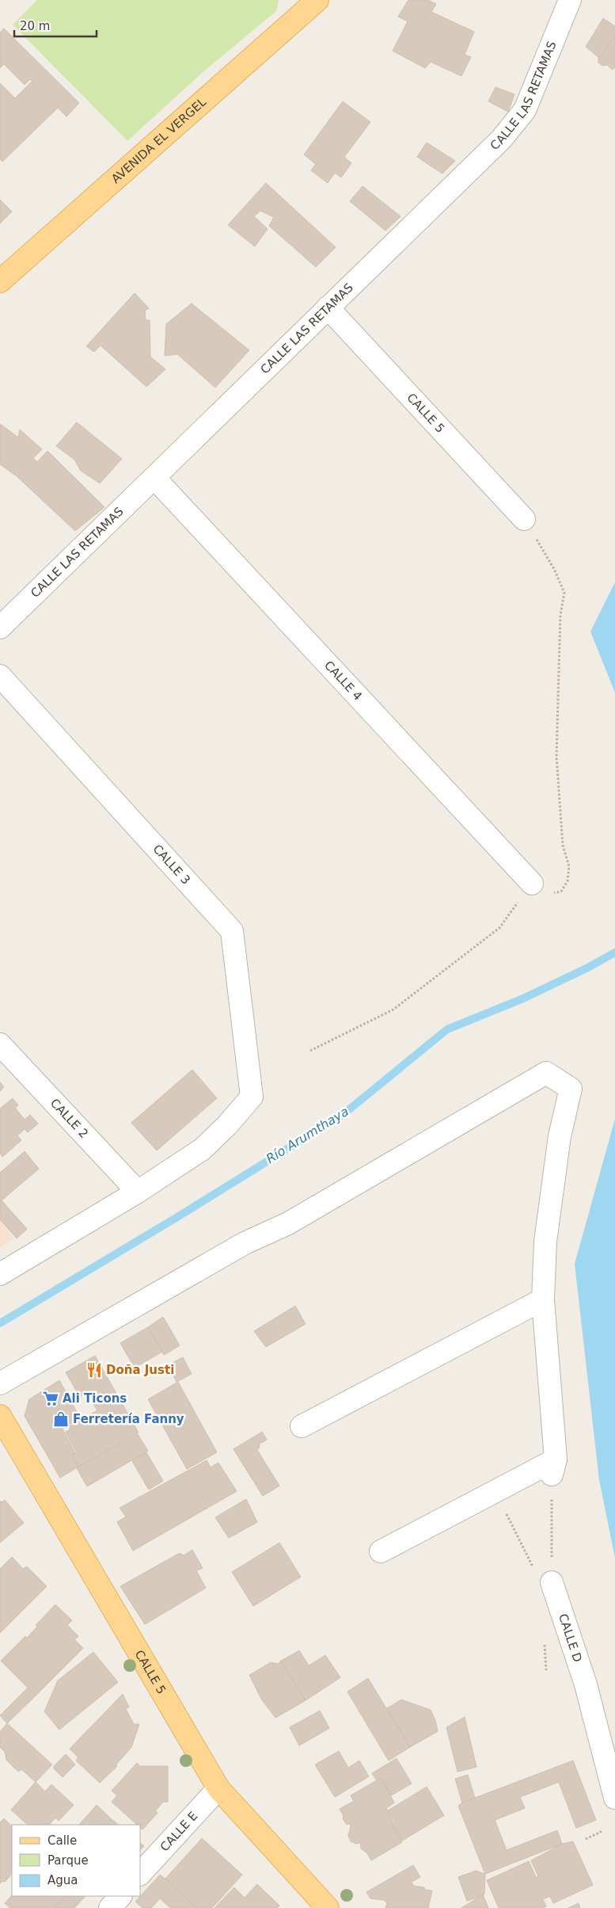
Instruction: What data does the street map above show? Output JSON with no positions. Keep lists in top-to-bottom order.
{
  "streets": {
    "main road": ["AVENIDA EL VERGEL", "CALLE 5"],
    "street": [
      "CALLE LAS RETAMAS",
      "CALLE 4",
      "CALLE 3",
      "CALLE 2",
      "CALLE D",
      "CALLE E"
    ]
  },
  "crossings": [
    ["CALLE LAS RETAMAS", "CALLE 5"],
    ["CALLE LAS RETAMAS", "CALLE 4"],
    ["CALLE 5", "CALLE E"],
    ["CALLE 3", "CALLE 2"]
  ],
  "water": ["Río Arumthaya"],
  "places": {
    "restaurant": ["Doña Justi"],
    "supermarket": ["Ali Ticons"],
    "shop": ["Ferretería Fanny"]
  },
  "legend": ["Calle", "Parque", "Agua"],
  "scale_bar": "20 m"
}
